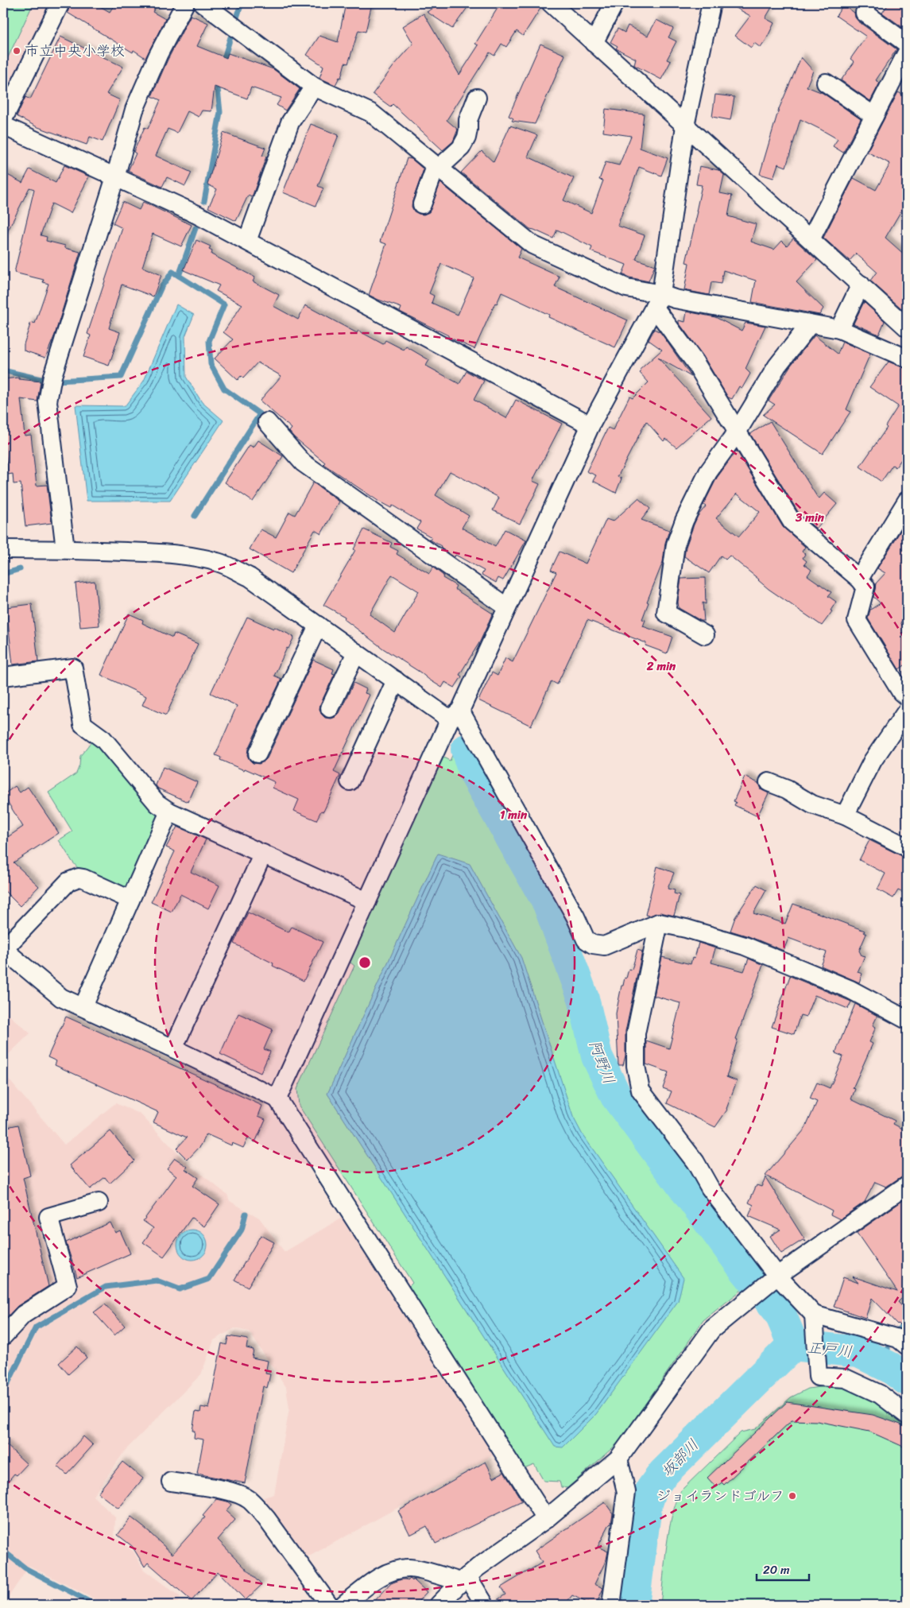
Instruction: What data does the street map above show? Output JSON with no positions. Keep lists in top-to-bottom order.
{
  "water": ["阿野川", "正戸川", "坂部川"],
  "places": ["市立中央小学校", "ジョイランドゴルフ"],
  "scale_bar": "20 m",
  "rings": ["3 min", "2 min", "1 min"]
}
